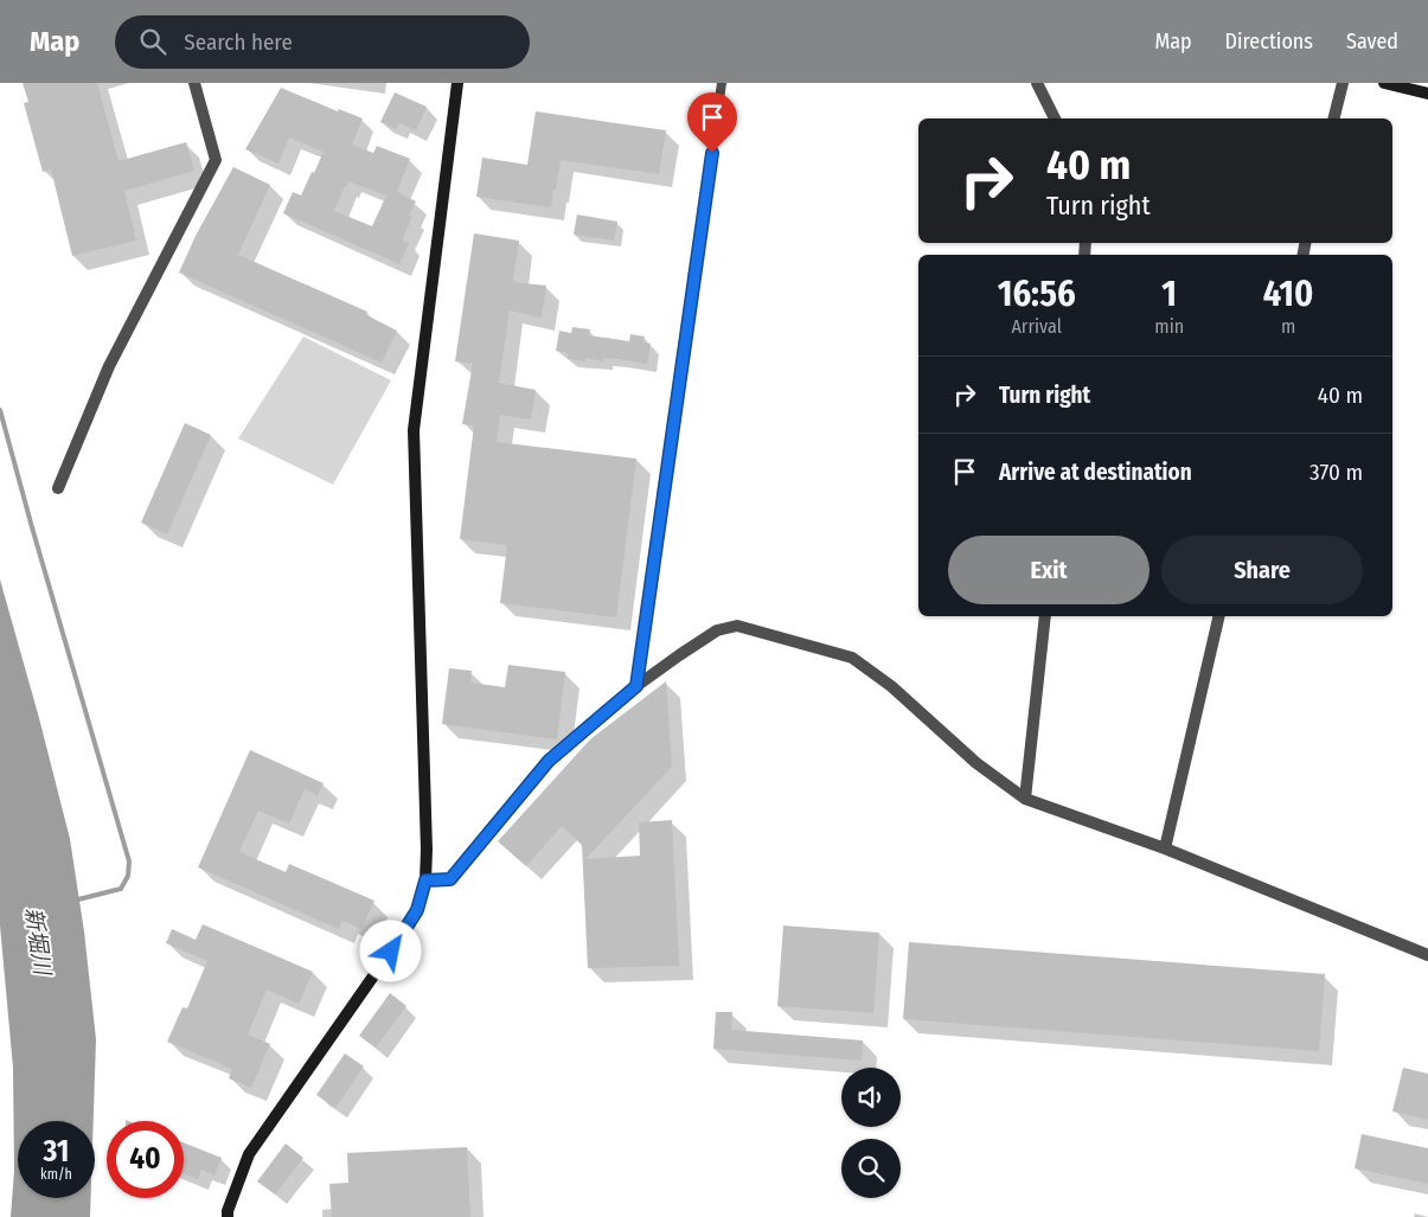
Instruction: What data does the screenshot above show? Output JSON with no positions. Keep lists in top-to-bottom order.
{
  "water": ["新堀川"],
  "page": {
    "header": "Map",
    "search": "Search here",
    "nav": ["Map", "Directions", "Saved"],
    "turn": ["40 m", "Turn right"],
    "eta": [
      "16:56",
      "Arrival",
      "1",
      "min",
      "410",
      "m"
    ],
    "list": [
      {
        "name": "Turn right",
        "value": "40 m"
      },
      {
        "name": "Arrive at destination",
        "value": "370 m"
      }
    ],
    "buttons": ["Exit", "Share"],
    "speed": "31 km/h",
    "limit": "40"
  }
}
